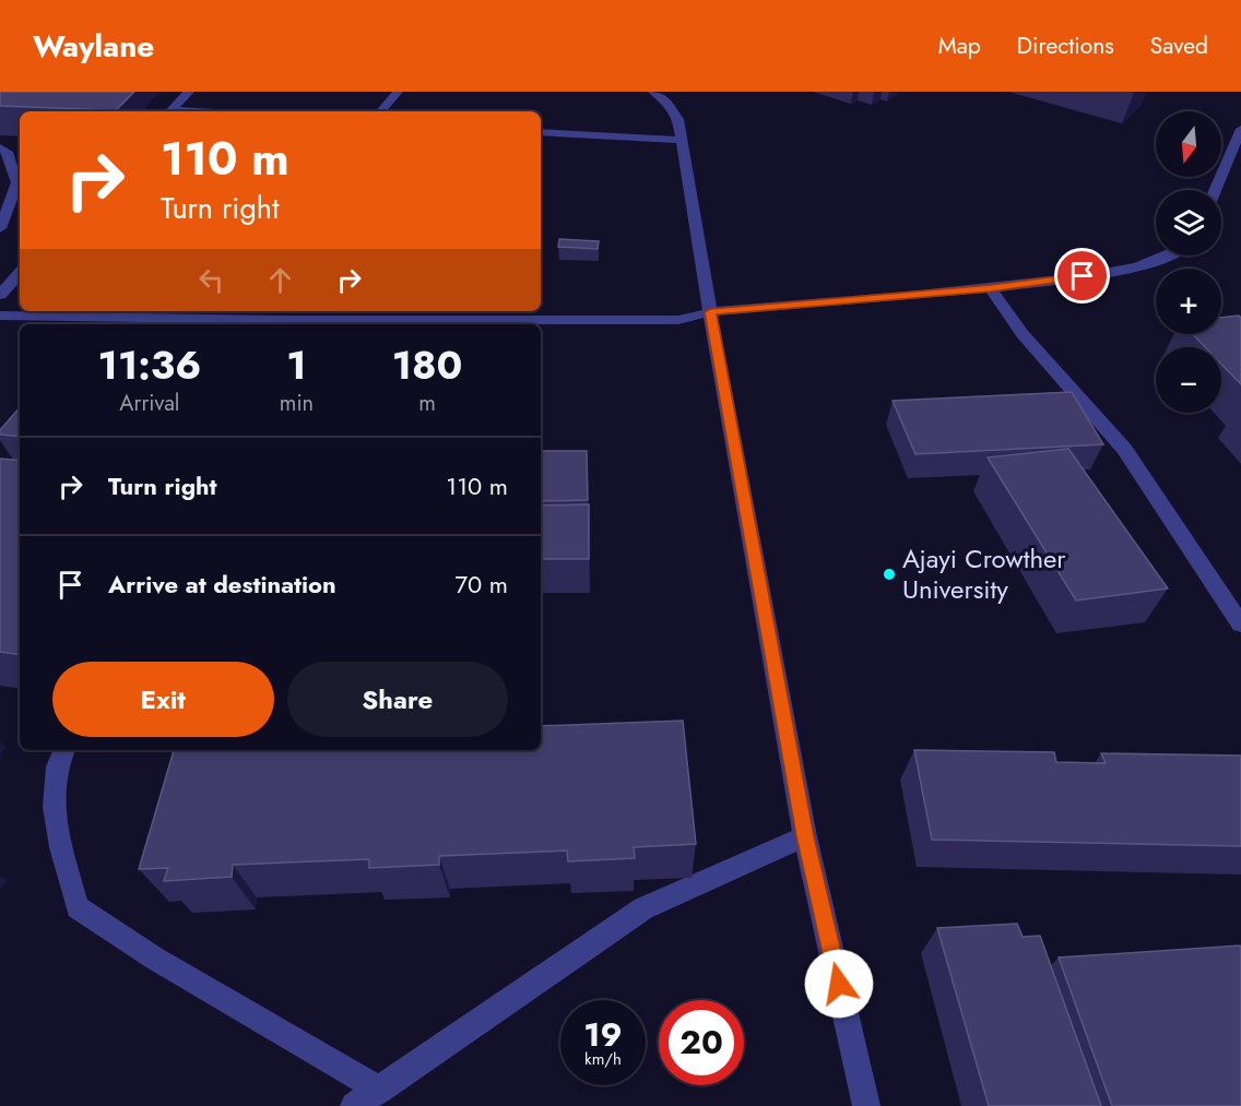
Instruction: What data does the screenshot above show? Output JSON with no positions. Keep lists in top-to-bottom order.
{
  "places": ["Ajayi Crowther University"],
  "north": "bottom",
  "page": {
    "header": "Waylane",
    "nav": ["Map", "Directions", "Saved"],
    "map_buttons": ["+", "−"],
    "turn": ["110 m", "Turn right"],
    "eta": [
      "11:36",
      "Arrival",
      "1",
      "min",
      "180",
      "m"
    ],
    "list": [
      {
        "name": "Turn right",
        "value": "110 m"
      },
      {
        "name": "Arrive at destination",
        "value": "70 m"
      }
    ],
    "buttons": ["Exit", "Share"],
    "speed": "19 km/h",
    "limit": "20"
  }
}
